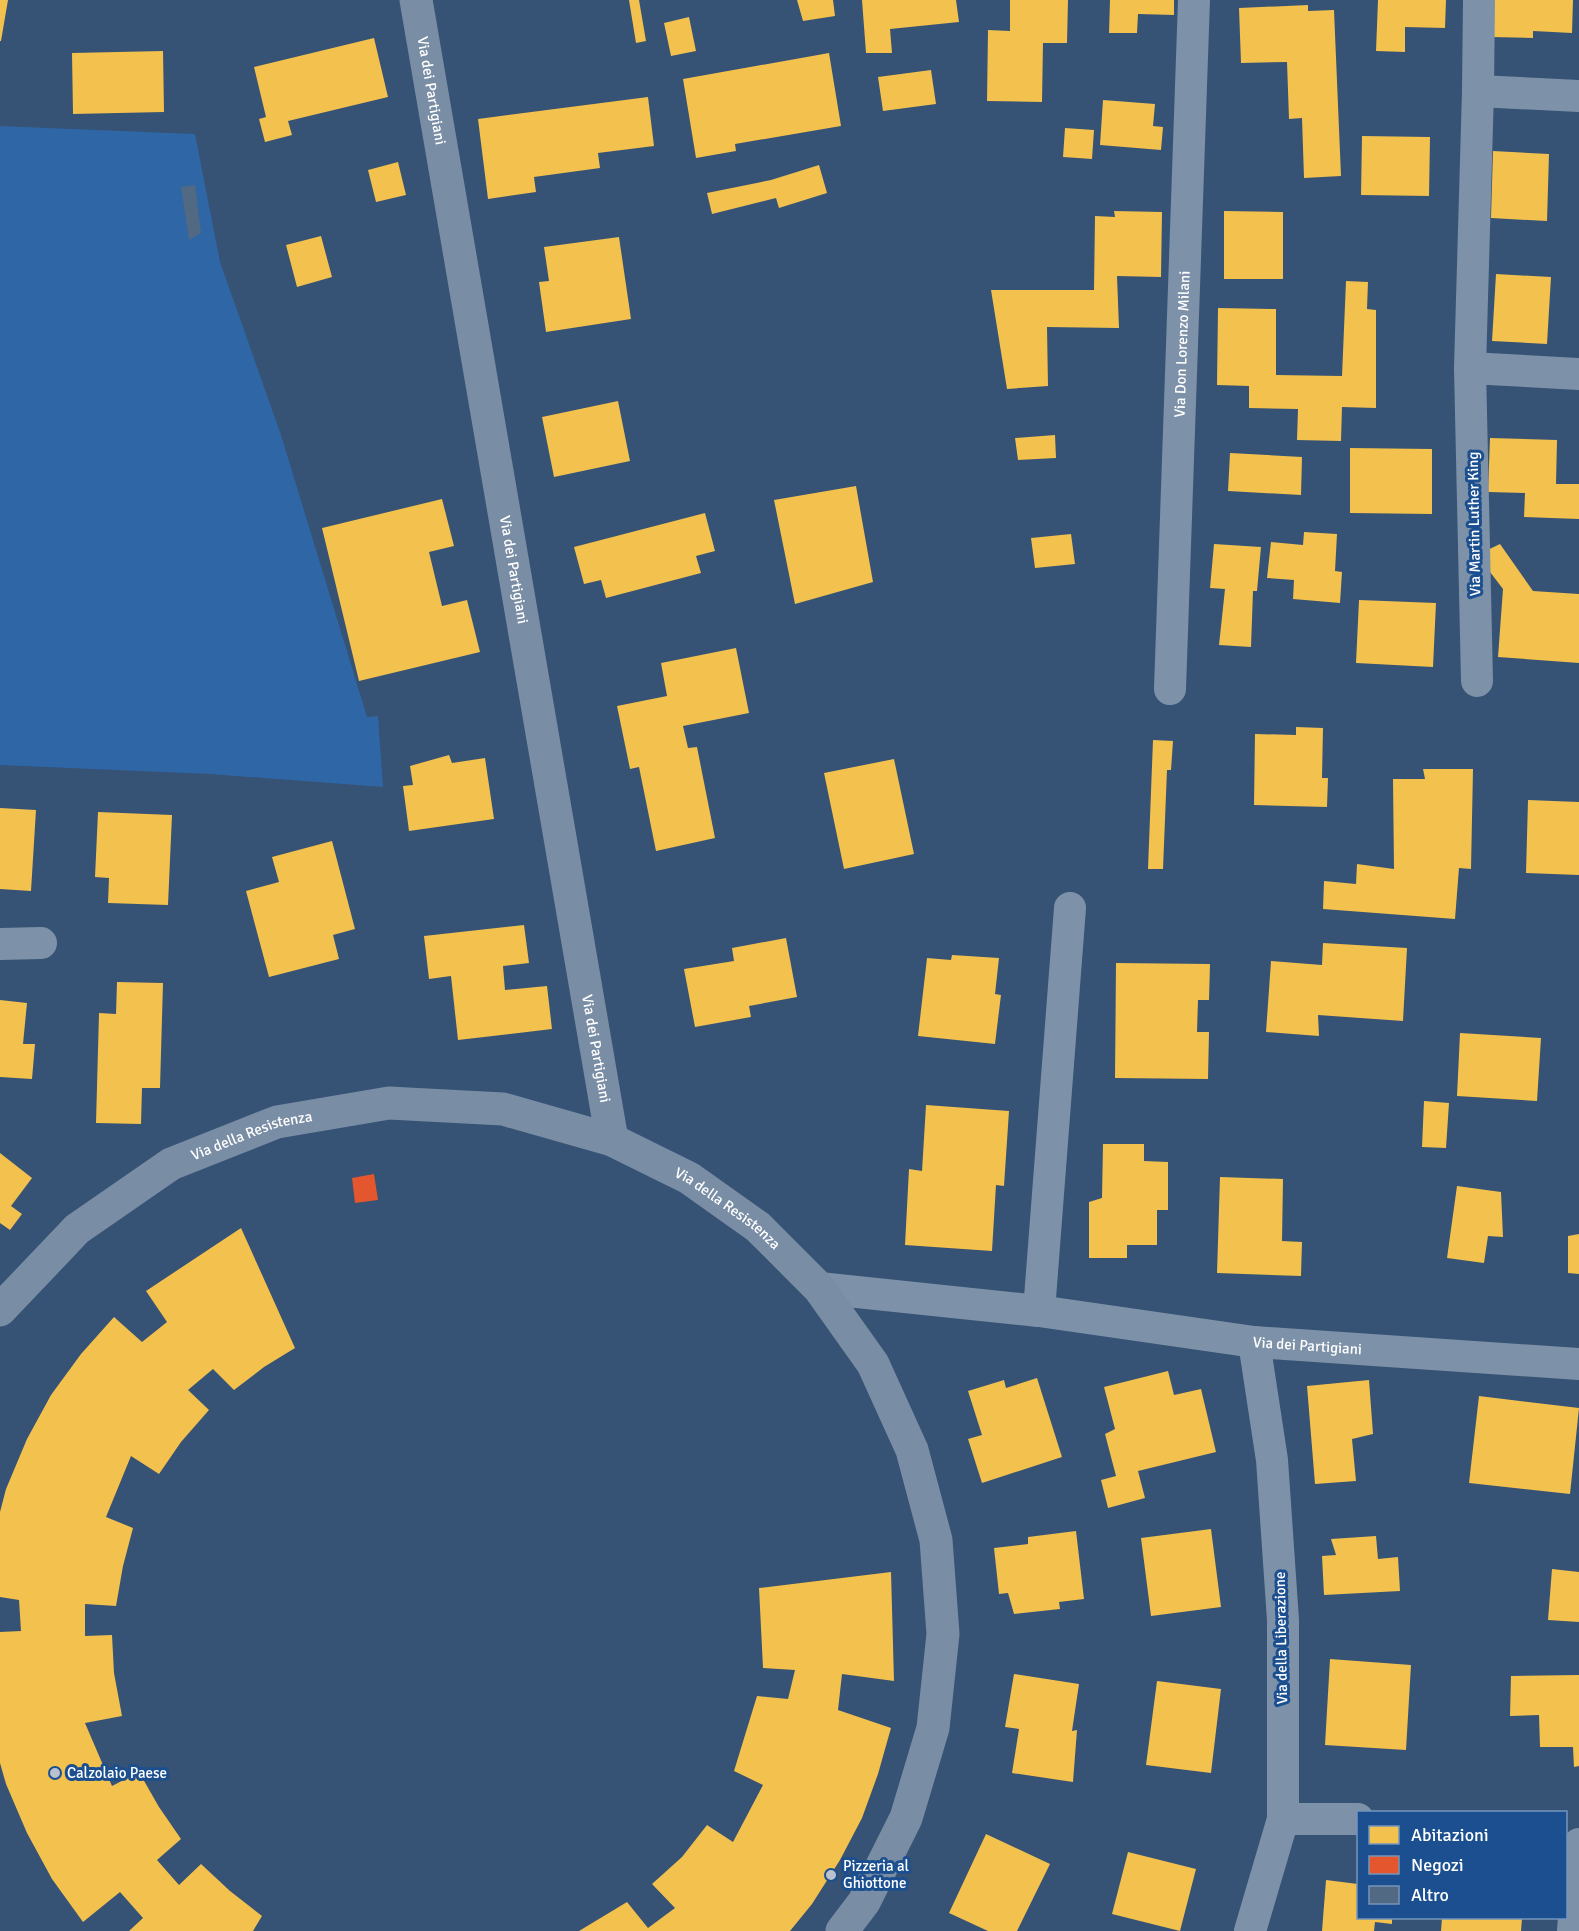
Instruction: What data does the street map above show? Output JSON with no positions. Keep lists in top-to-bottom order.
{
  "streets": {
    "street": [
      "Via dei Partigiani",
      "Via Don Lorenzo Milani",
      "Via Martin Luther King",
      "Via della Resistenza",
      "Via della Liberazione"
    ]
  },
  "crossings": [
    ["Via dei Partigiani", "Via della Resistenza"],
    ["Via dei Partigiani", "Via della Liberazione"]
  ],
  "places": ["Calzolaio Paese", "Pizzeria al Ghiottone"],
  "legend": ["Abitazioni", "Negozi", "Altro"]
}
